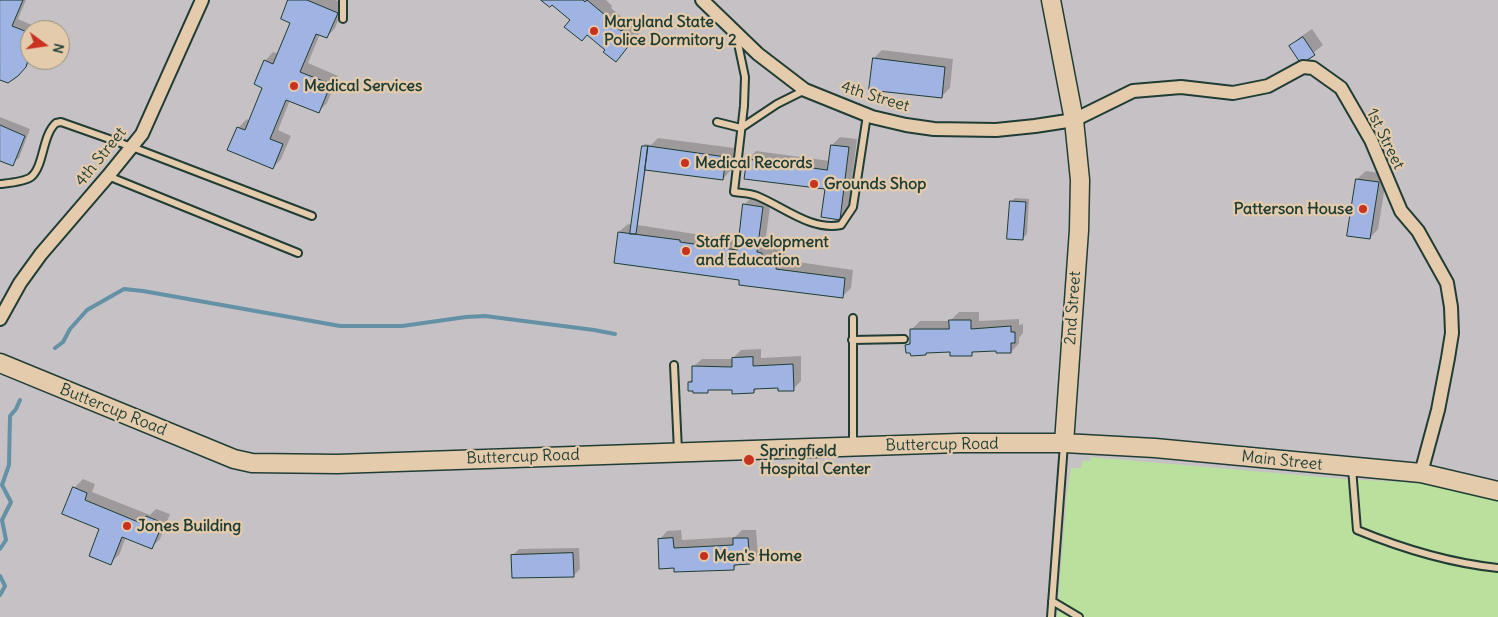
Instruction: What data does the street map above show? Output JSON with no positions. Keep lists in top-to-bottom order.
{
  "streets": {
    "street": [
      "4th Street",
      "1st Street",
      "2nd Street",
      "Buttercup Road",
      "Main Street"
    ]
  },
  "crossings": [
    ["4th Street", "1st Street"],
    ["4th Street", "2nd Street"],
    ["1st Street", "2nd Street"],
    ["1st Street", "Main Street"],
    ["2nd Street", "Buttercup Road"],
    ["2nd Street", "Main Street"],
    ["Buttercup Road", "Main Street"]
  ],
  "places": [
    "Maryland State Police Dormitory 2",
    "Medical Services",
    "Medical Records",
    "Grounds Shop",
    "Patterson House",
    "Staff Development and Education",
    "Springfield Hospital Center",
    "Jones Building",
    "Men's Home"
  ],
  "north": "right"
}
